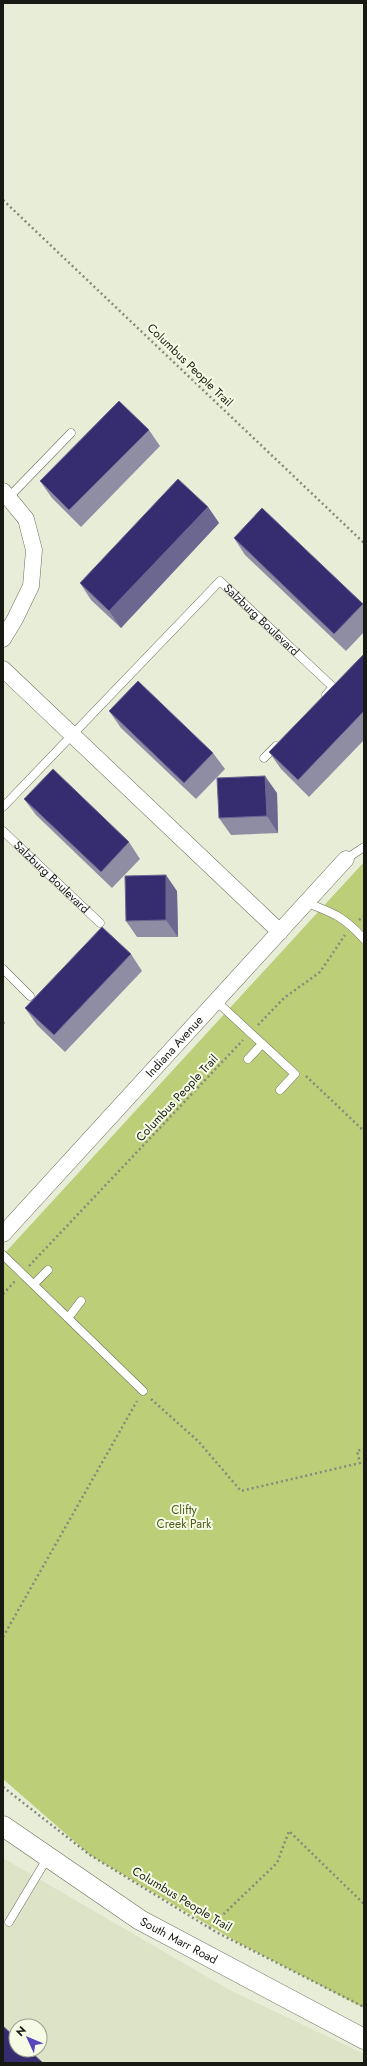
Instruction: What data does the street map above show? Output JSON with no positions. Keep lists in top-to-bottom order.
{
  "streets": {
    "street": ["Indiana Avenue", "South Marr Road"],
    "lane": ["Salzburg Boulevard"],
    "path": ["Columbus People Trail"]
  },
  "parks": ["Clifty Creek Park"],
  "north": "top left"
}
